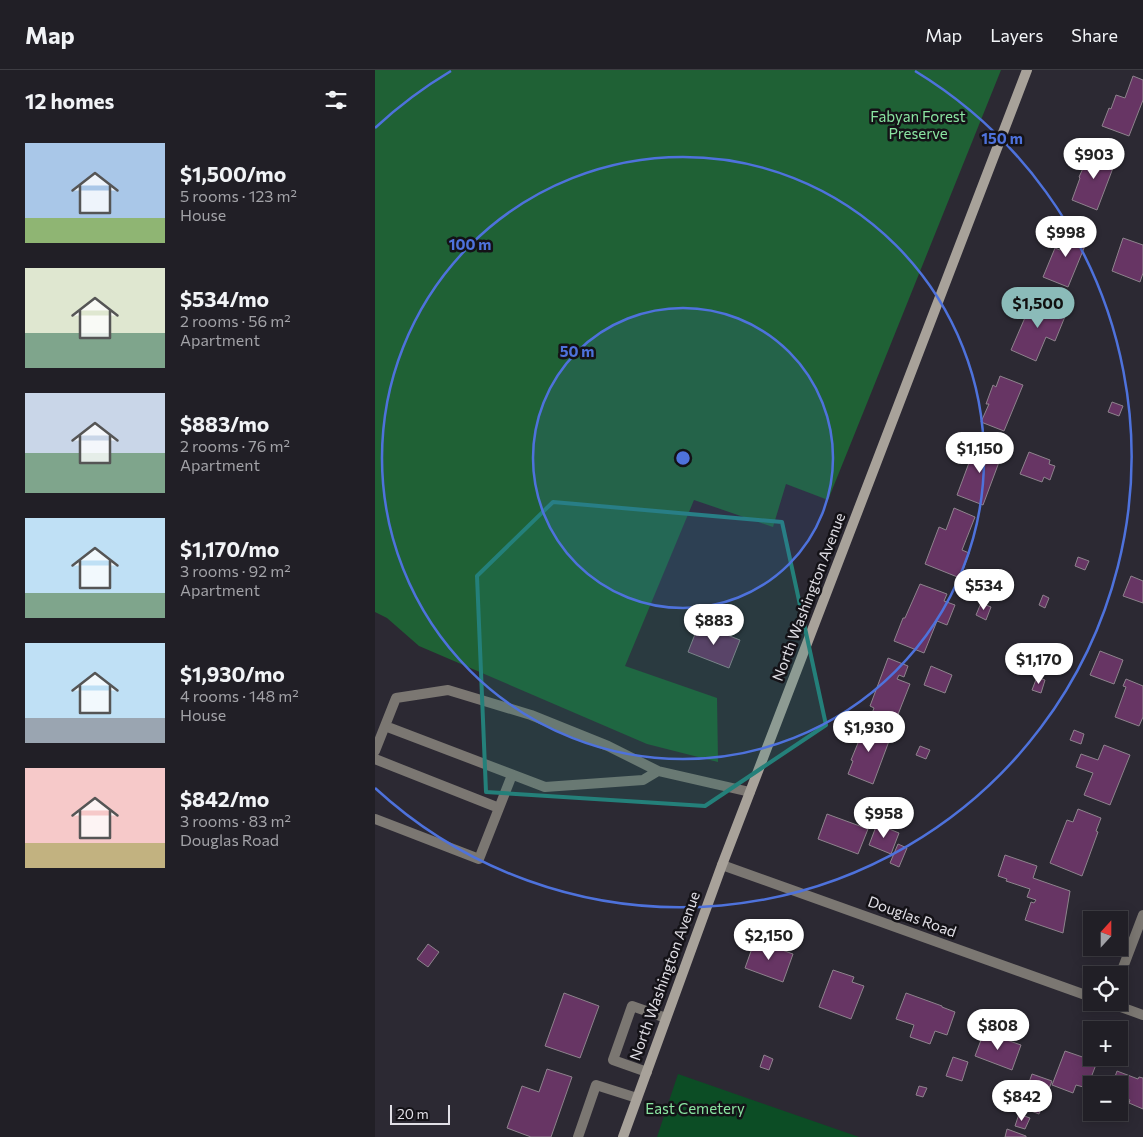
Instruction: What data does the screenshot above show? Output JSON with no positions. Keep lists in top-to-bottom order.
{
  "streets": {
    "main road": ["North Washington Avenue"],
    "street": ["Douglas Road"]
  },
  "crossings": [
    ["North Washington Avenue", "Douglas Road"]
  ],
  "parks": ["Fabyan Forest Preserve", "East Cemetery"],
  "scale_bar": "20 m",
  "north": "top",
  "page": {
    "header": "Map",
    "nav": ["Map", "Layers", "Share"],
    "heading": "12 homes",
    "list": [
      {
        "name": "$1,500/mo",
        "note": "5 rooms · 123 m² · House"
      },
      {
        "name": "$534/mo",
        "note": "2 rooms · 56 m² · Apartment"
      },
      {
        "name": "$883/mo",
        "note": "2 rooms · 76 m² · Apartment"
      },
      {
        "name": "$1,170/mo",
        "note": "3 rooms · 92 m² · Apartment"
      },
      {
        "name": "$1,930/mo",
        "note": "4 rooms · 148 m² · House"
      },
      {
        "name": "$842/mo",
        "note": "3 rooms · 83 m² · Douglas Road"
      }
    ],
    "price": [
      "$903",
      "$998",
      "$1,500",
      "$1,150",
      "$534",
      "$883",
      "$1,170",
      "$1,930",
      "$958",
      "$2,150",
      "$808",
      "$842"
    ],
    "map_buttons": ["+", "−"],
    "scale": "20 m"
  },
  "rings": ["150 m", "100 m", "50 m"]
}
